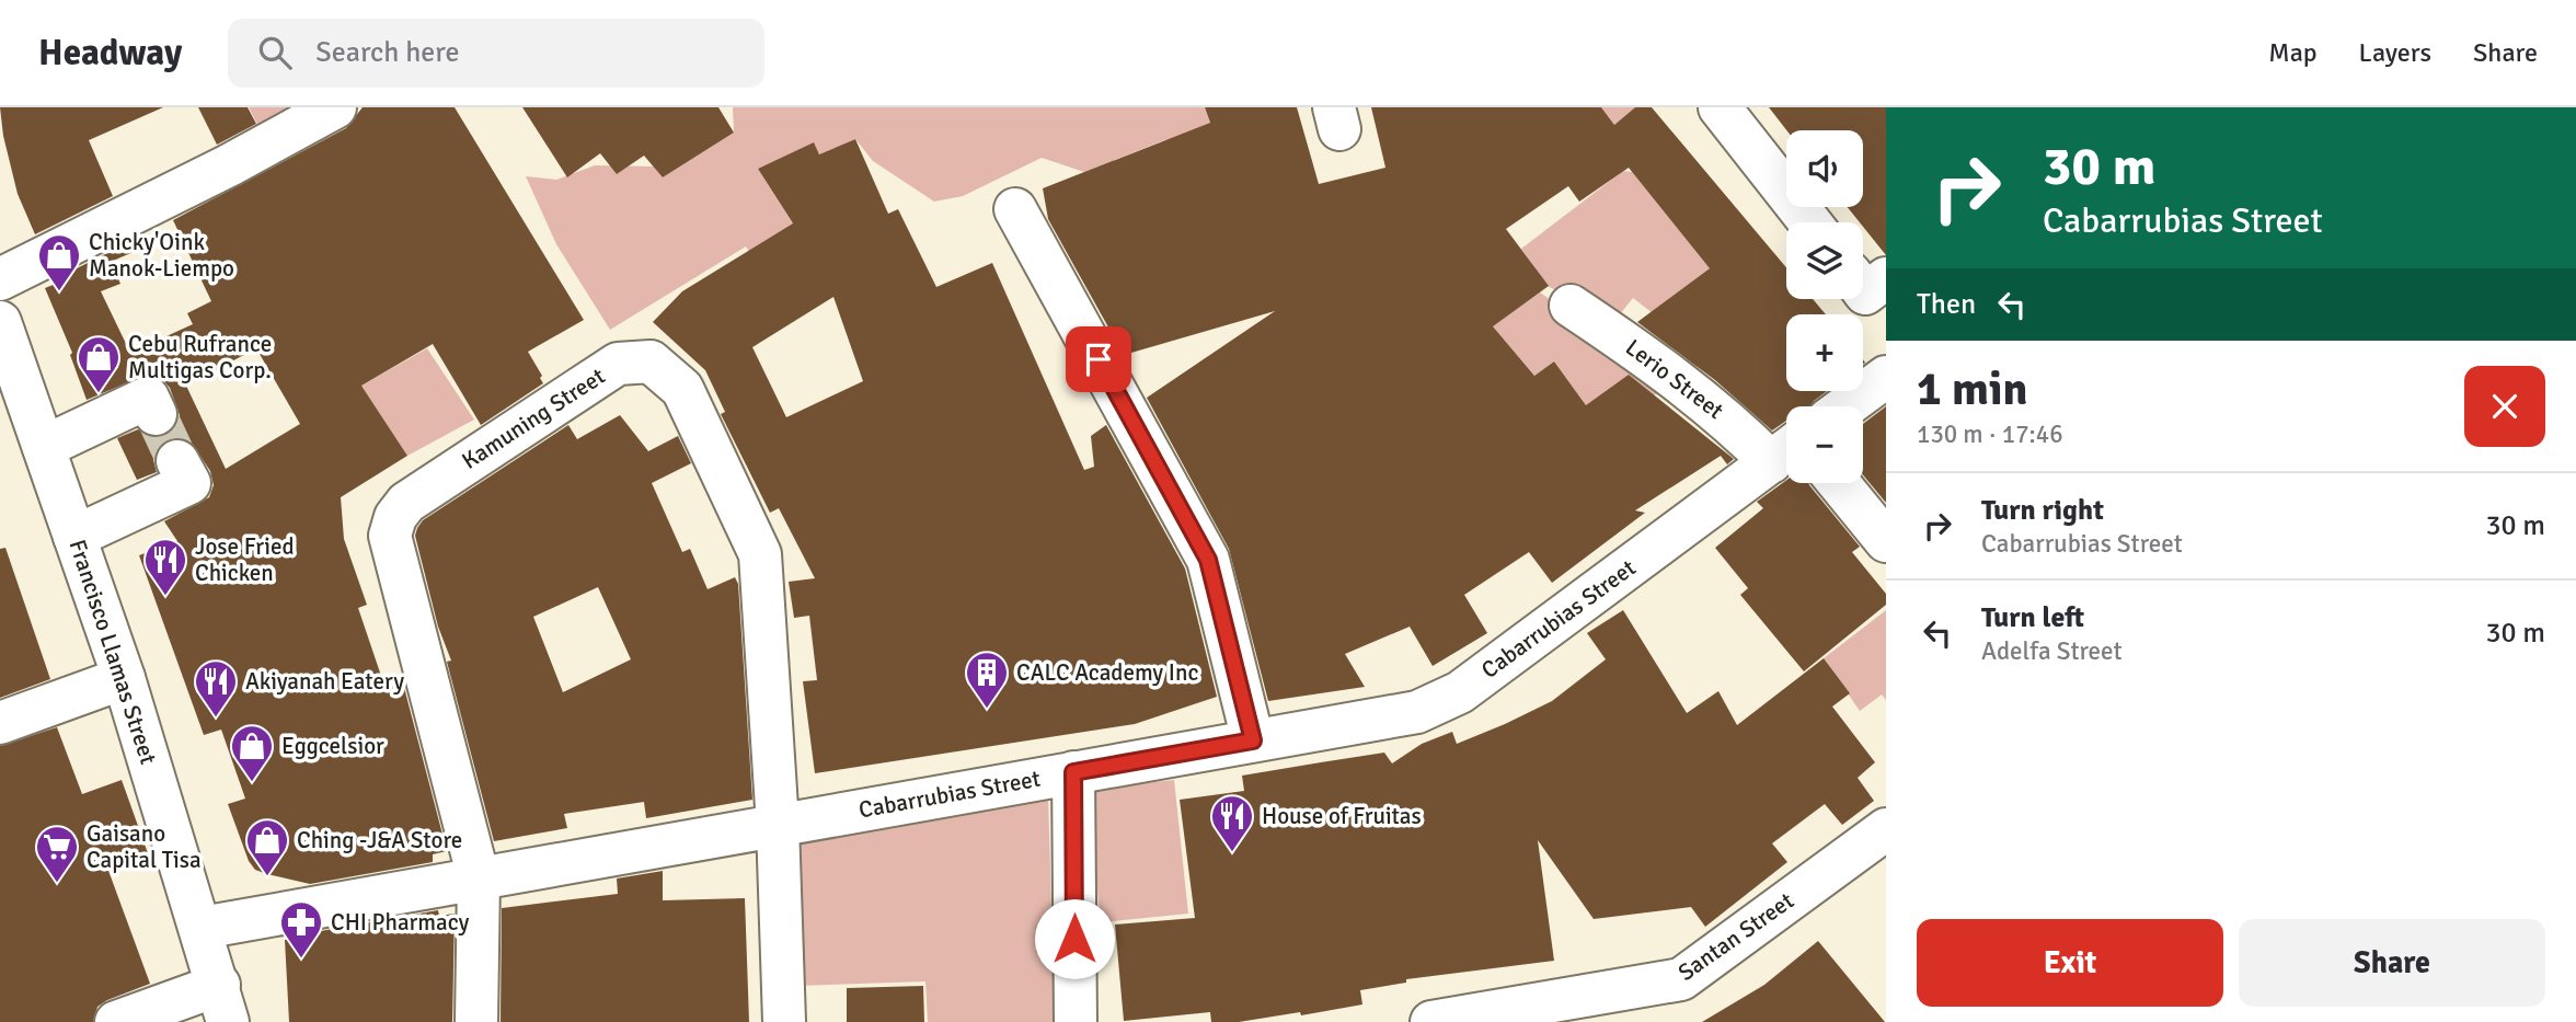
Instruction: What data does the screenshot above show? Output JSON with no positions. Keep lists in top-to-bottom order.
{
  "streets": {
    "street": [
      "Lerio Street",
      "Kamuning Street",
      "Cabarrubias Street",
      "Francisco Llamas Street",
      "Santan Street"
    ]
  },
  "crossings": [
    ["Lerio Street", "Cabarrubias Street"],
    ["Kamuning Street", "Cabarrubias Street"],
    ["Cabarrubias Street", "Francisco Llamas Street"]
  ],
  "places": {
    "shop": [
      "Chicky'Oink Manok-Liempo",
      "Cebu Rufrance Multigas Corp.",
      "Eggcelsior",
      "Ching -J&A Store"
    ],
    "restaurant": ["Jose Fried Chicken", "Akiyanah Eatery", "House of Fruitas"],
    "building": ["CALC Academy Inc"],
    "supermarket": ["Gaisano Capital Tisa"],
    "pharmacy": ["CHI Pharmacy"]
  },
  "page": {
    "header": "Headway",
    "search": "Search here",
    "nav": ["Map", "Layers", "Share"],
    "turn": ["30 m", "Cabarrubias Street"],
    "map_buttons": ["+", "−"],
    "then": "Then",
    "heading": ["1 min", "130 m · 17:46"],
    "list": [
      {
        "name": "Turn right",
        "note": "Cabarrubias Street",
        "value": "30 m"
      },
      {
        "name": "Turn left",
        "note": "Adelfa Street",
        "value": "30 m"
      }
    ],
    "buttons": ["Exit", "Share"]
  }
}
